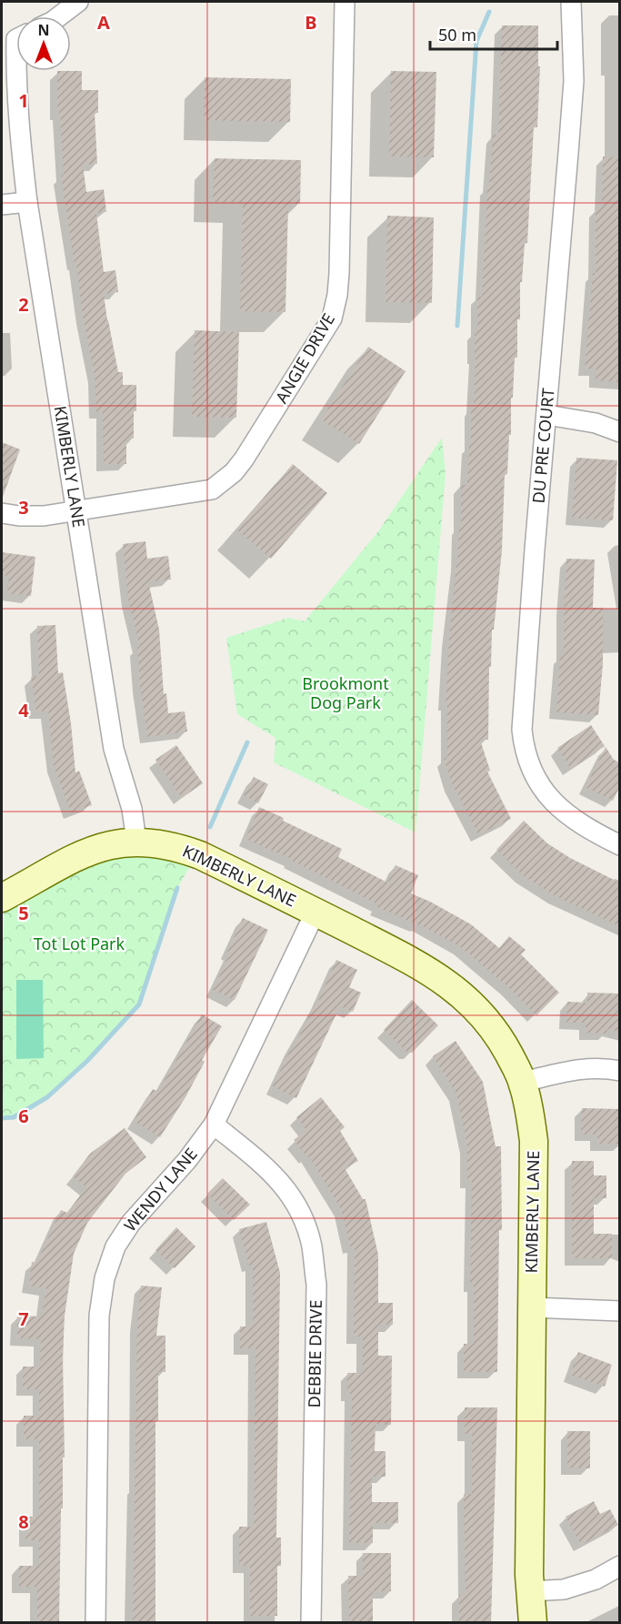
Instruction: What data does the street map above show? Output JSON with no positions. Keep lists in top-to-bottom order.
{
  "streets": {
    "street": [
      "ANGIE DRIVE",
      "DU PRE COURT",
      "KIMBERLY LANE",
      "WENDY LANE",
      "DEBBIE DRIVE"
    ]
  },
  "crossings": [
    ["ANGIE DRIVE", "KIMBERLY LANE"],
    ["KIMBERLY LANE", "WENDY LANE"],
    ["WENDY LANE", "DEBBIE DRIVE"]
  ],
  "parks": ["Brookmont Dog Park", "Tot Lot Park"],
  "scale_bar": "50 m",
  "north": "top",
  "grid": {
    "columns": ["A", "B"],
    "rows": [
      "1",
      "2",
      "3",
      "4",
      "5",
      "6",
      "7",
      "8"
    ]
  }
}
